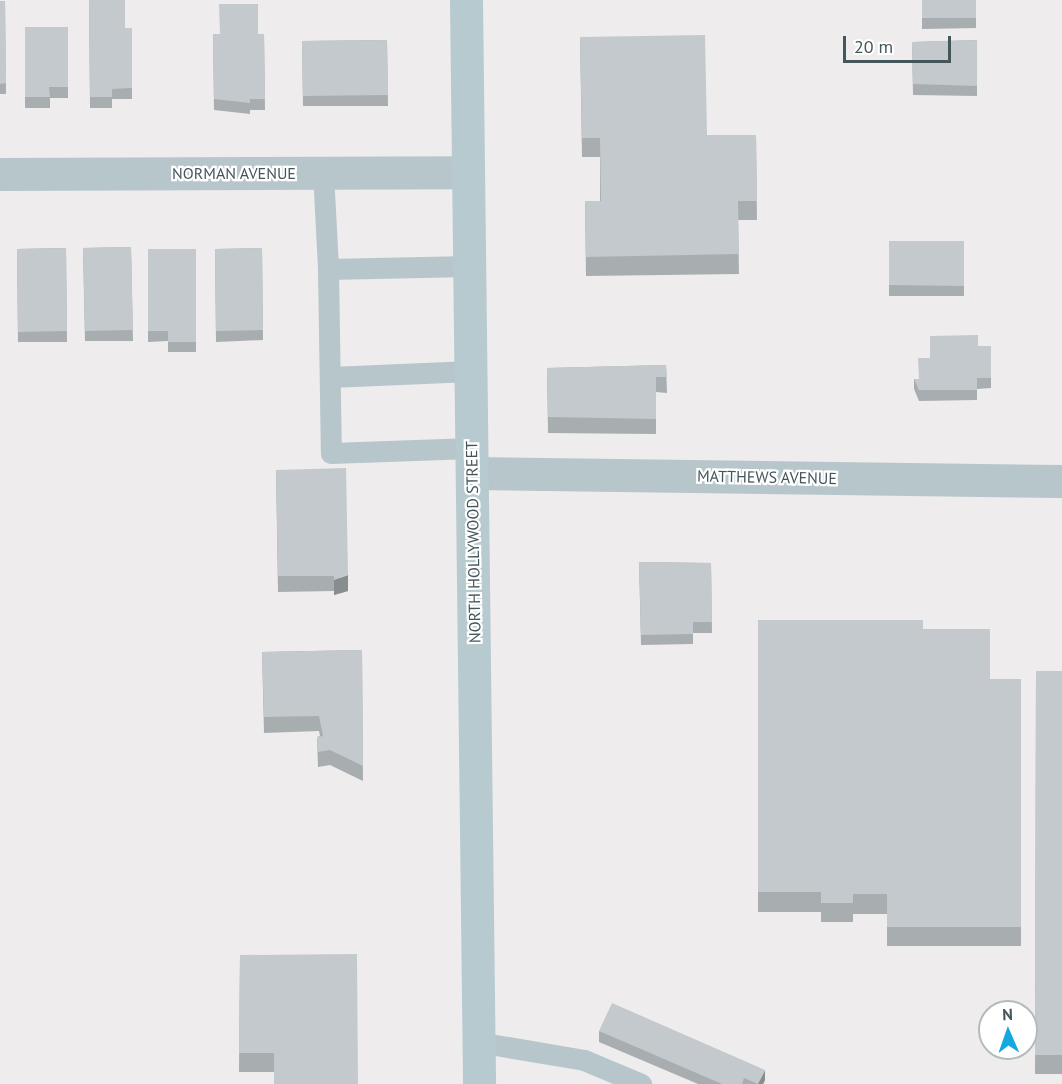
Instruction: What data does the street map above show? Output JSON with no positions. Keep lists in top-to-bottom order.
{
  "streets": {
    "main road": ["NORTH HOLLYWOOD STREET"],
    "street": ["NORMAN AVENUE", "MATTHEWS AVENUE"]
  },
  "crossings": [
    ["NORMAN AVENUE", "NORTH HOLLYWOOD STREET"],
    ["MATTHEWS AVENUE", "NORTH HOLLYWOOD STREET"]
  ],
  "scale_bar": "20 m",
  "north": "top"
}
